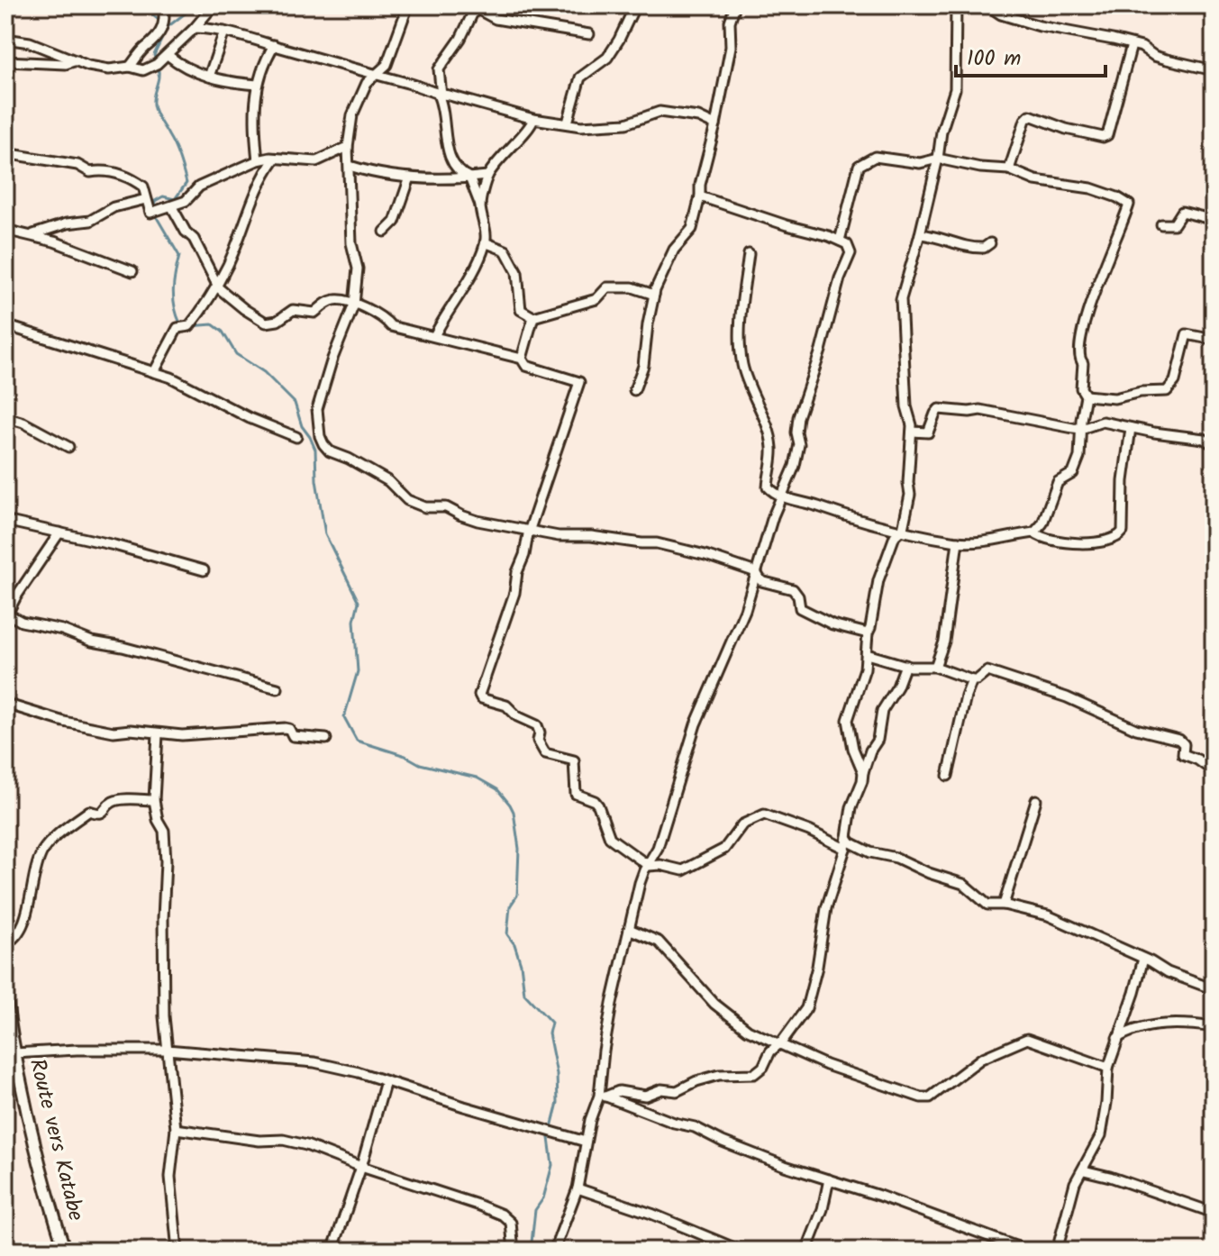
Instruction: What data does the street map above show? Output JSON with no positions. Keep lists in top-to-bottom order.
{
  "streets": {
    "street": ["Route vers Katabe"]
  },
  "scale_bar": "100 m"
}
